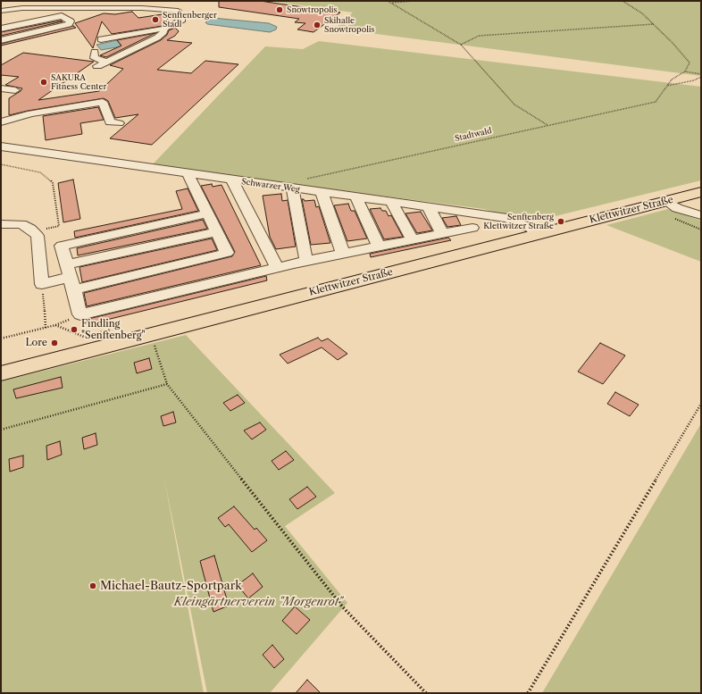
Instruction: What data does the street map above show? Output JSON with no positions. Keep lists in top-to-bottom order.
{
  "streets": {
    "main road": ["Klettwitzer Straße"],
    "street": ["Schwarzer Weg"],
    "path": ["Stadtwald"]
  },
  "crossings": [
    ["Schwarzer Weg", "Klettwitzer Straße"]
  ],
  "parks": ["Kleingärtnerverein \"Morgenrot\""],
  "places": [
    "Snowtropolis",
    "Senftenberger Stadl",
    "Skihalle Snowtropolis",
    "SAKURA Fitness Center",
    "Senftenberg Klettwitzer Straße",
    "Findling \"Senftenberg\"",
    "Lore",
    "Michael-Bautz-Sportpark"
  ]
}
